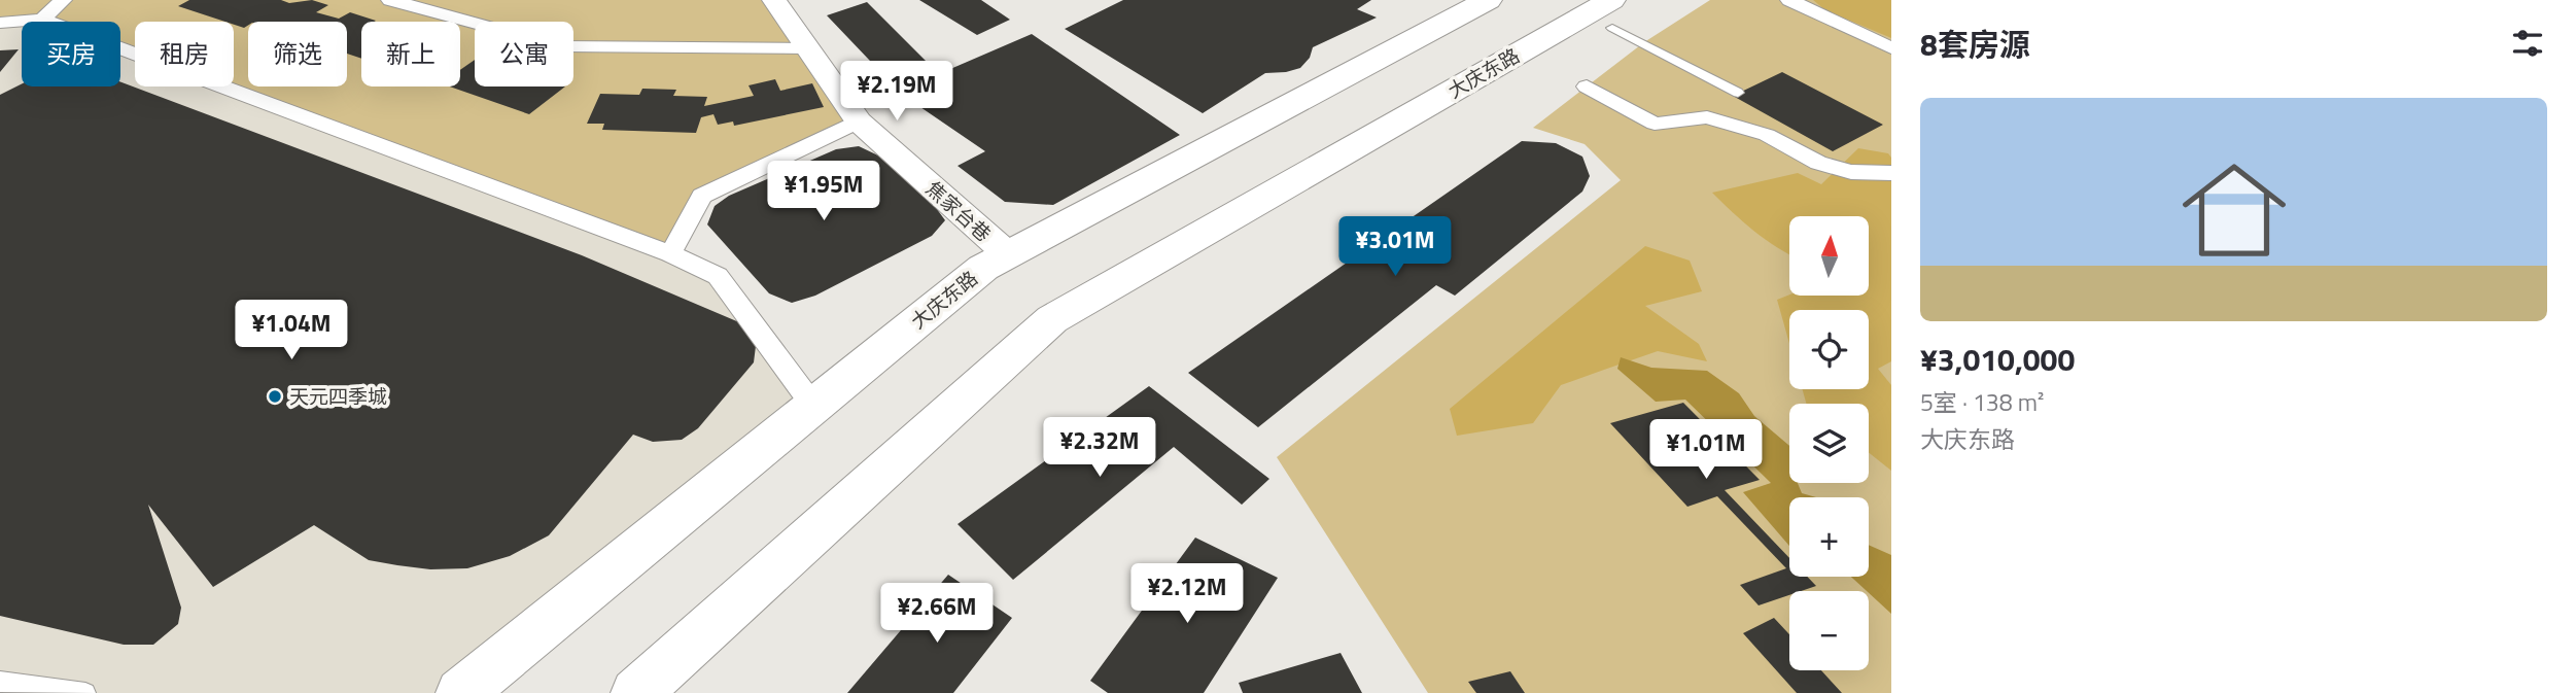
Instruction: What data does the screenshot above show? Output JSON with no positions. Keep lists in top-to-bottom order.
{
  "streets": {
    "main road": ["大庆东路"],
    "street": ["焦家台巷"]
  },
  "crossings": [
    ["大庆东路", "焦家台巷"]
  ],
  "places": ["天元四季城"],
  "north": "top",
  "page": {
    "heading": "8套房源",
    "chip": [
      "买房",
      "租房",
      "筛选",
      "新上",
      "公寓"
    ],
    "price": [
      "¥2.19M",
      "¥1.95M",
      "¥3.01M",
      "¥1.04M",
      "¥2.32M",
      "¥1.01M",
      "¥2.12M",
      "¥2.66M"
    ],
    "list": [
      {
        "name": "¥3,010,000",
        "note": "5室 · 138 m² · 大庆东路"
      }
    ],
    "map_buttons": ["+", "−"]
  }
}
